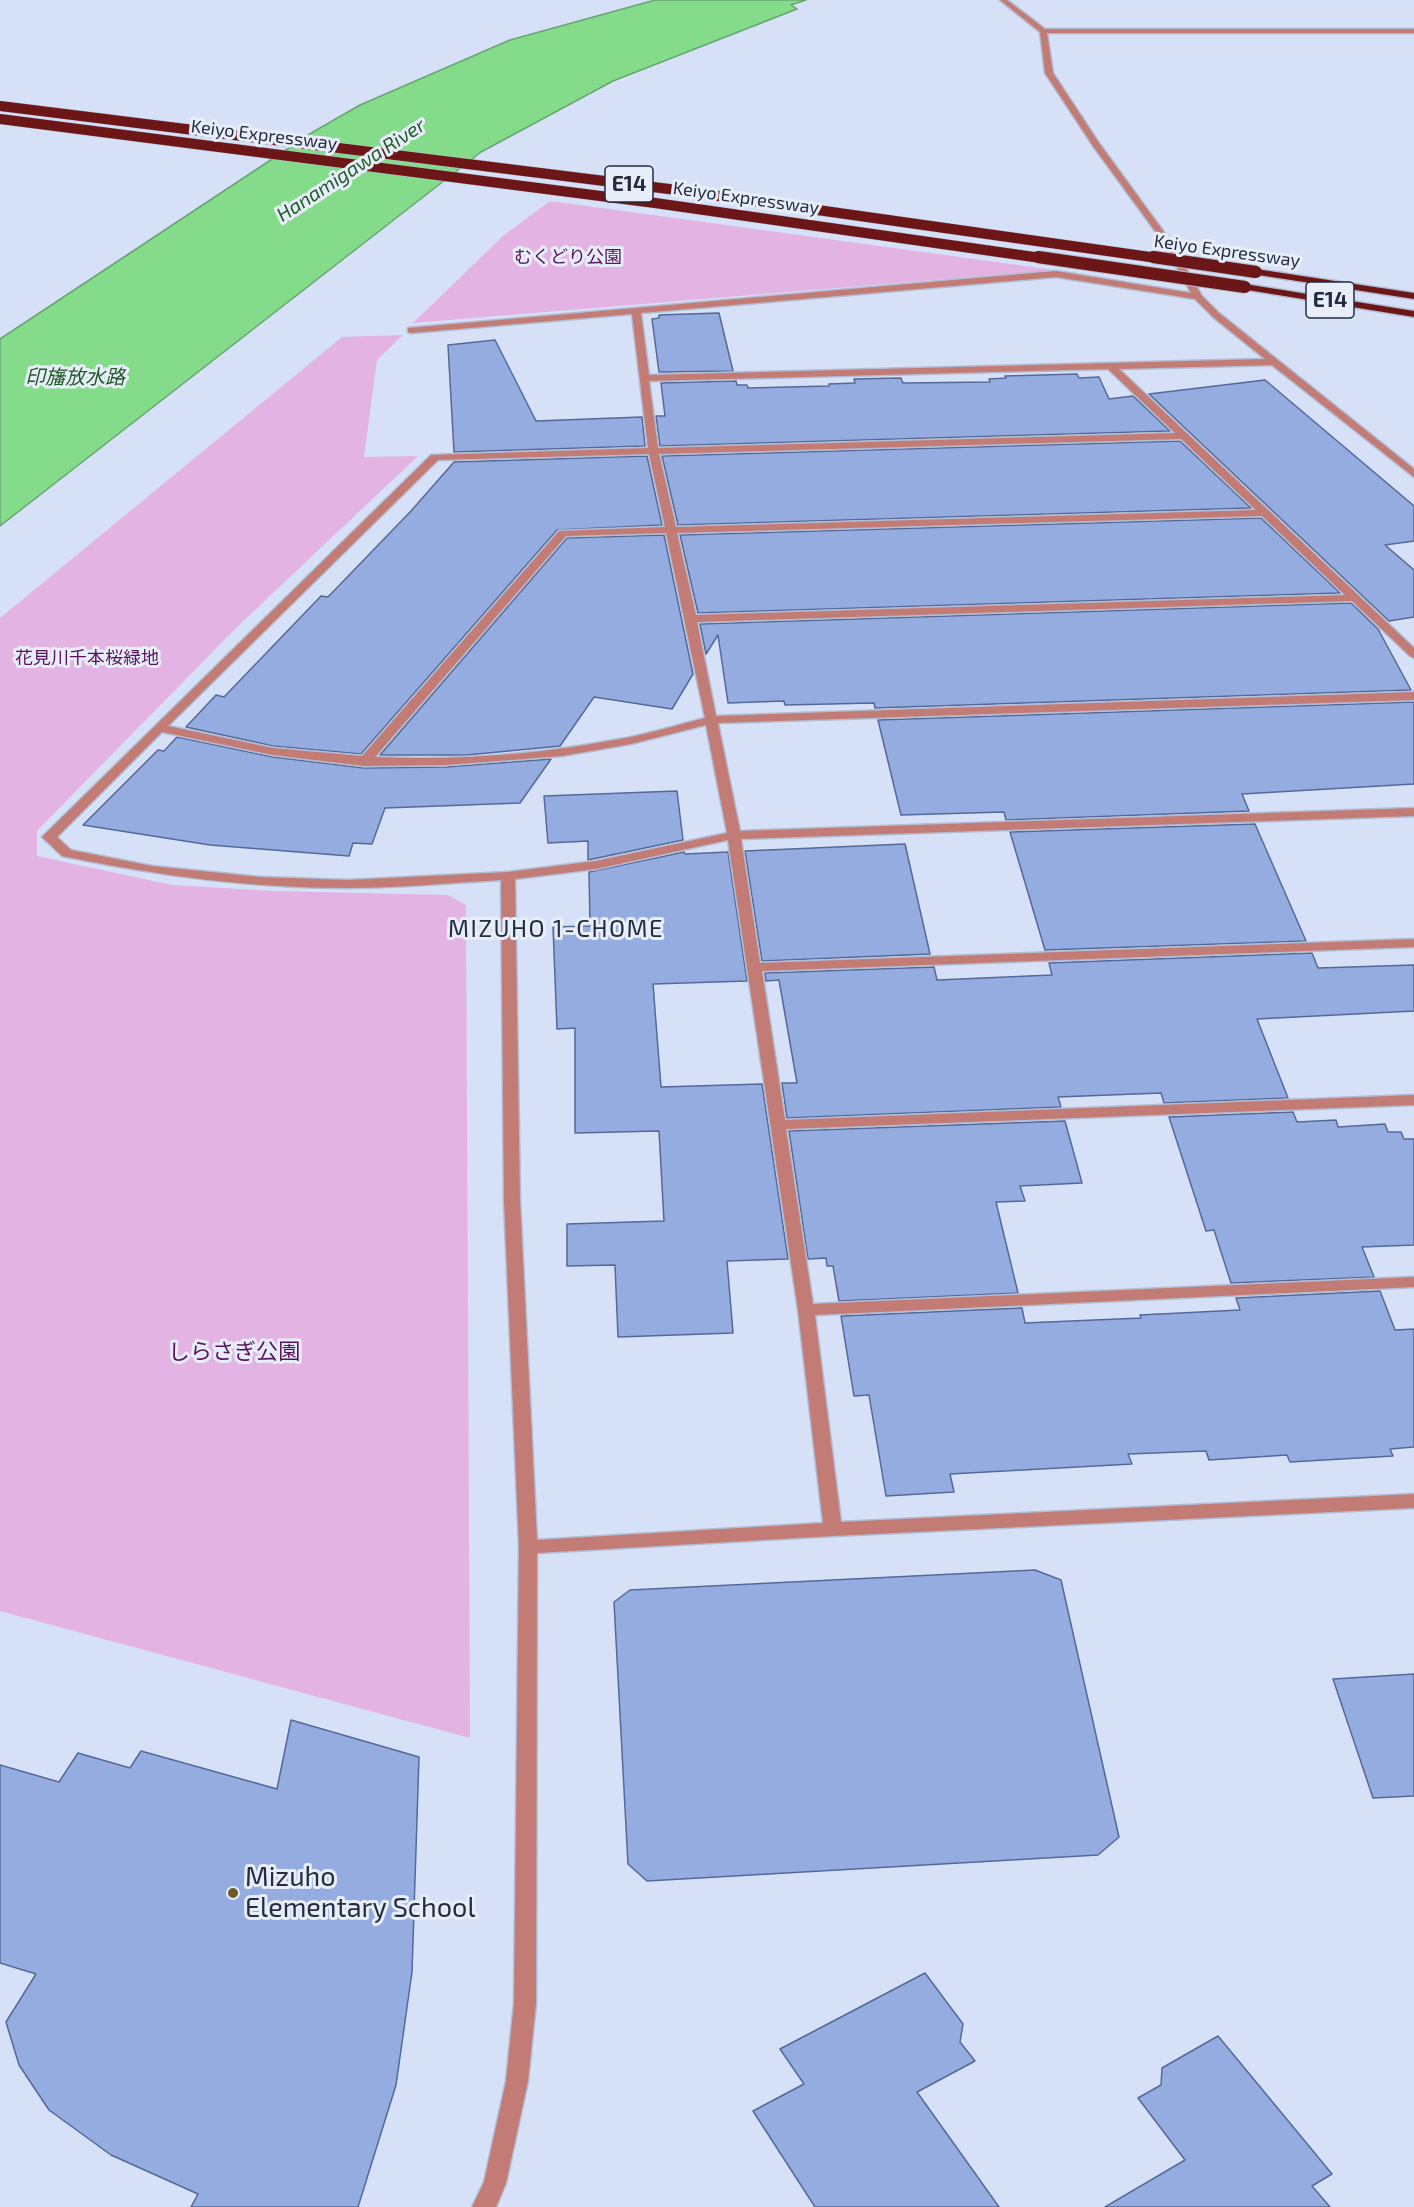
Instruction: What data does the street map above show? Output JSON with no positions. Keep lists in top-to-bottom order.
{
  "streets": {
    "highway": ["Keiyo Expressway", "E14"]
  },
  "districts": ["MIZUHO 1-CHOME"],
  "water": ["Hanamigawa River", "印旛放水路"],
  "parks": ["むくどり公園", "花見川千本桜緑地", "しらさぎ公園"],
  "places": ["Mizuho Elementary School"]
}
